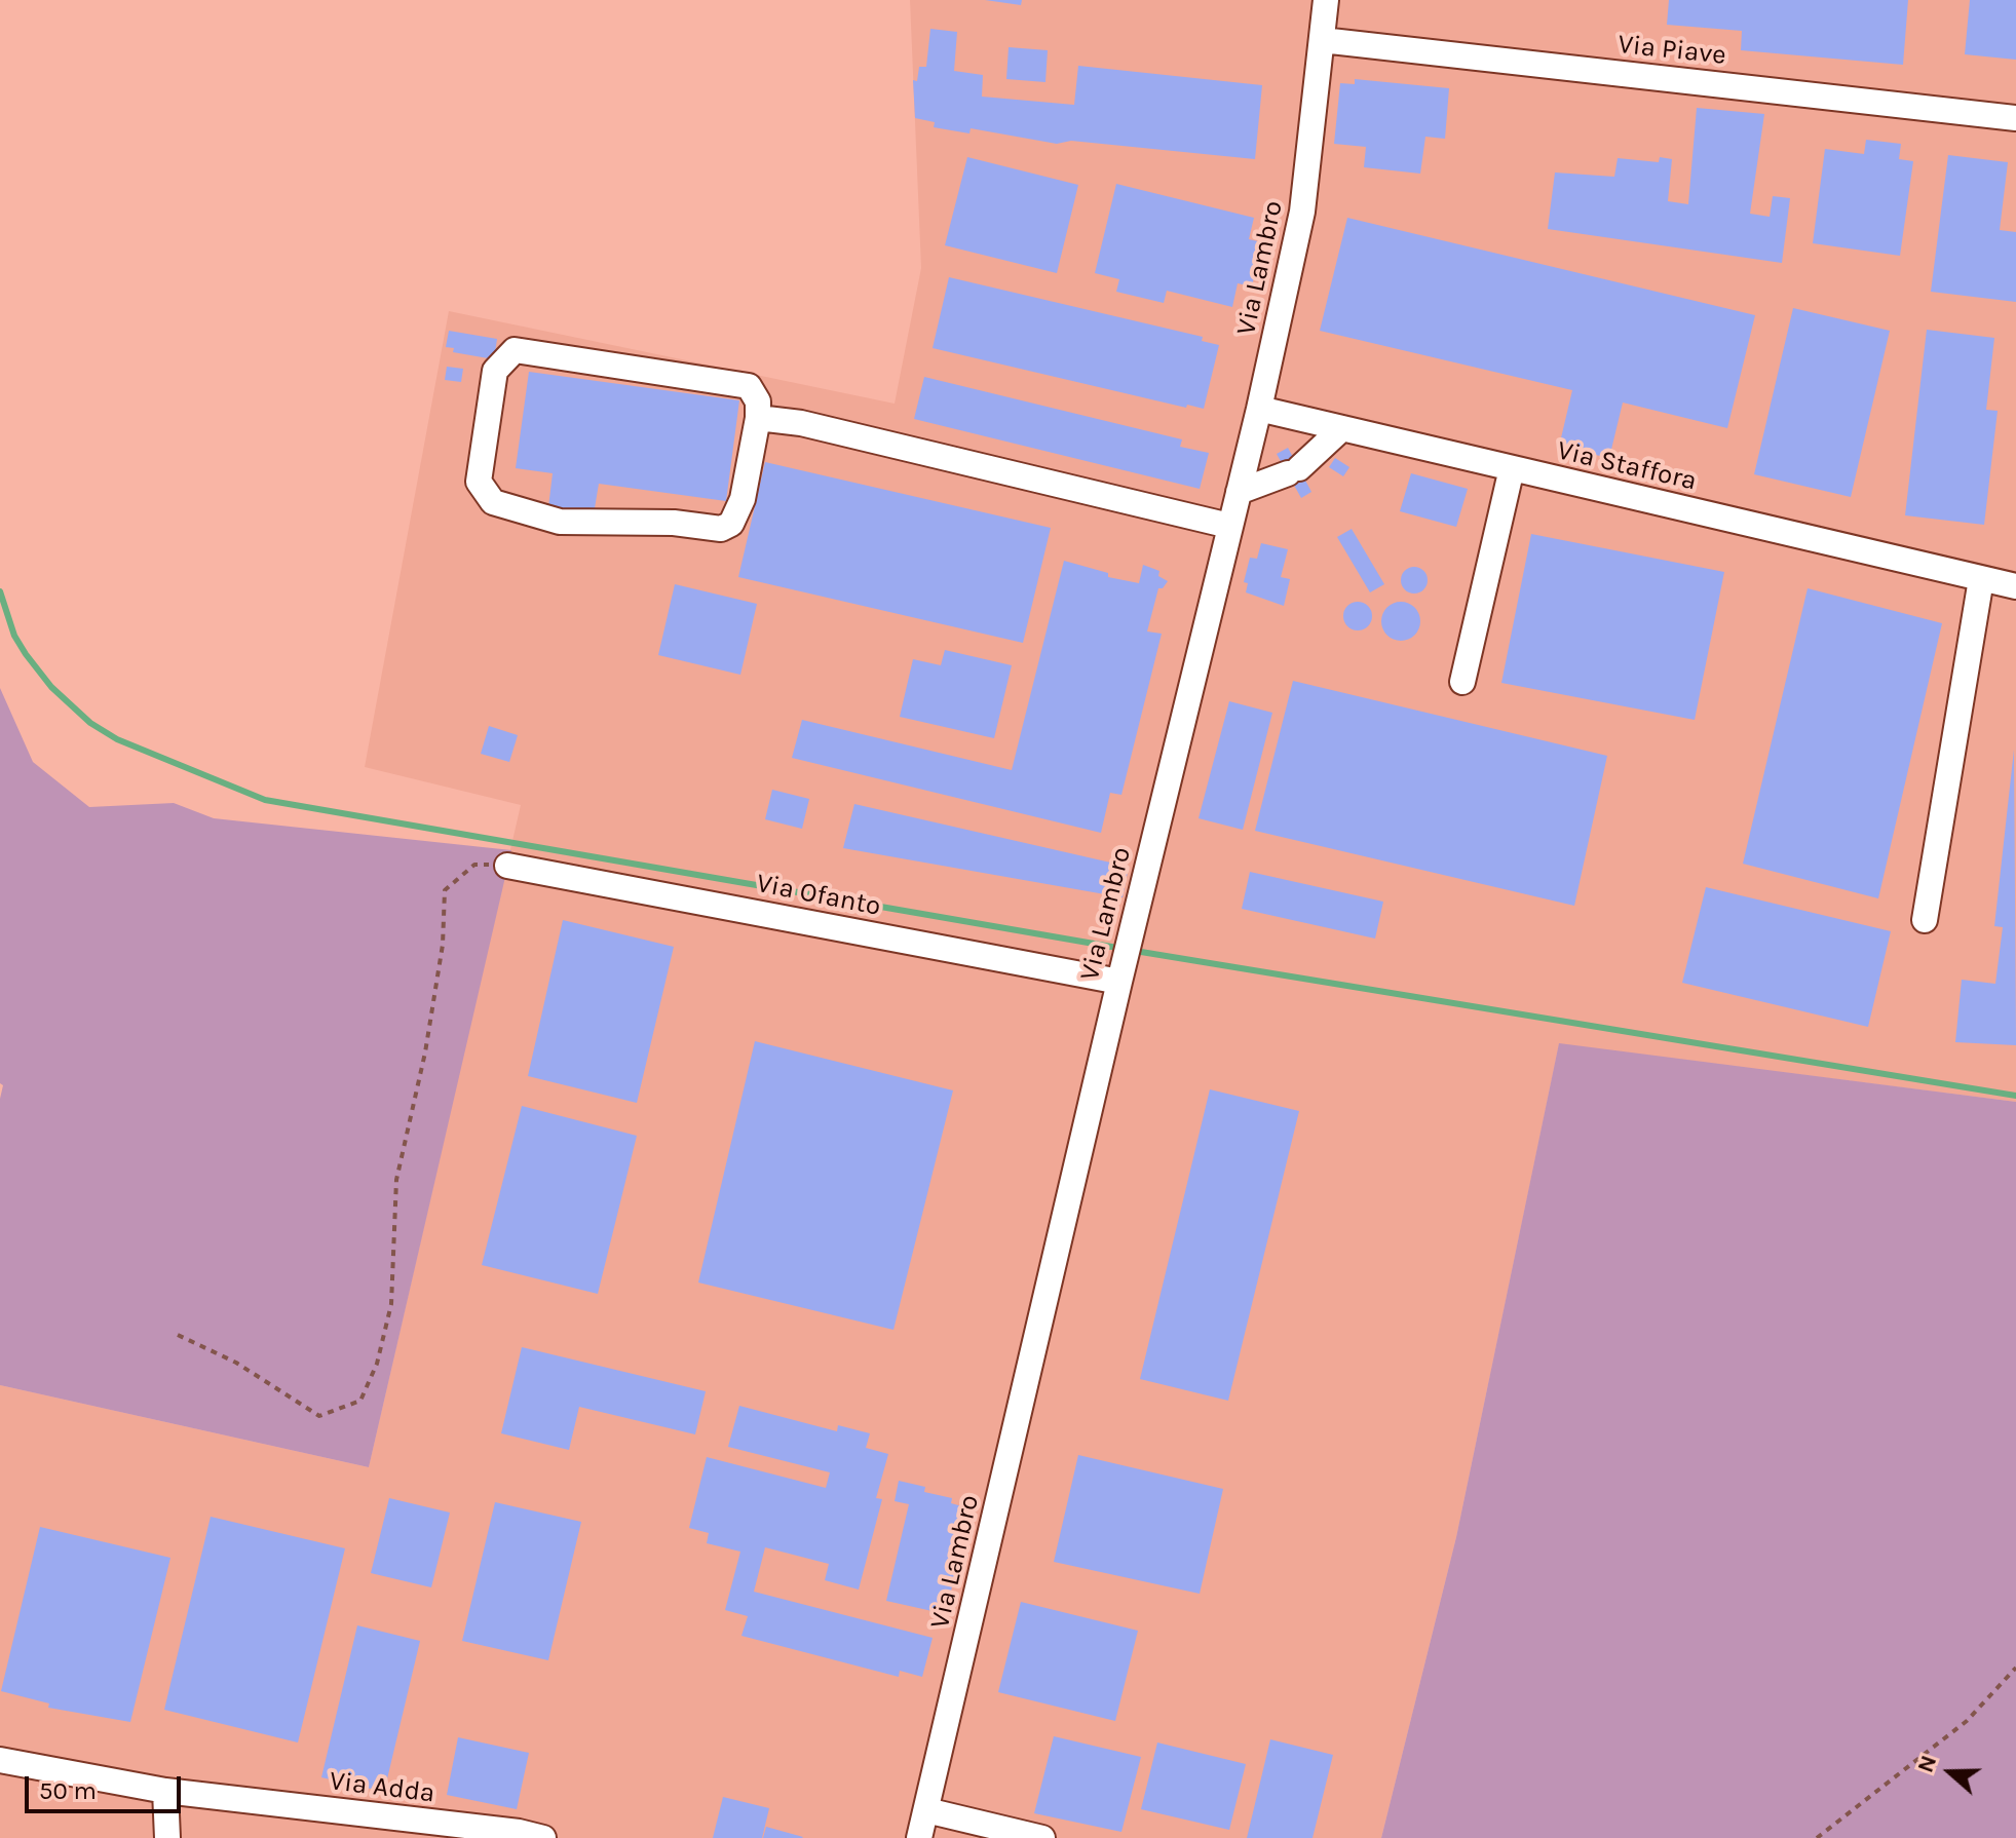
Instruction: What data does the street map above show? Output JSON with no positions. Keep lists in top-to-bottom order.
{
  "streets": {
    "street": [
      "Via Piave",
      "Via Lambro",
      "Via Staffora",
      "Via Ofanto",
      "Via Adda"
    ]
  },
  "crossings": [
    ["Via Piave", "Via Lambro"],
    ["Via Lambro", "Via Staffora"],
    ["Via Lambro", "Via Ofanto"]
  ],
  "scale_bar": "50 m",
  "north": "left"
}
